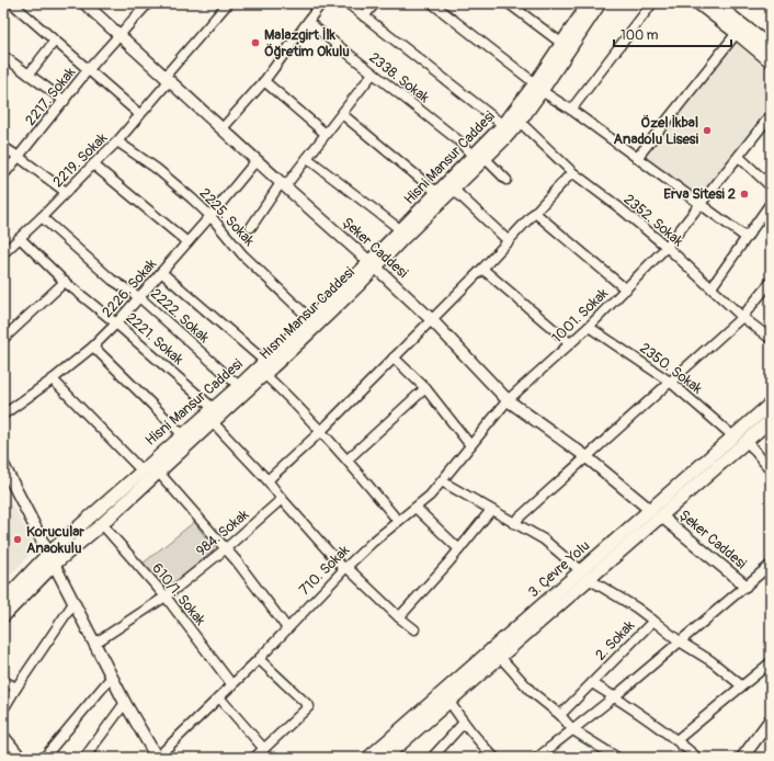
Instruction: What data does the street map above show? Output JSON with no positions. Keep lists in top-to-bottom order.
{
  "streets": {
    "main road": ["Hisni Mansur Caddesi", "Hısnı Mansur Caddesi", "3. Çevre Yolu"],
    "street": [
      "2338. Sokak",
      "2217. Sokak",
      "2219. Sokak",
      "2225. Sokak",
      "2352. Sokak",
      "Şeker Caddesi",
      "2226. Sokak",
      "2222. Sokak",
      "1001. Sokak",
      "2221. Sokak",
      "2350. Sokak",
      "984. Sokak",
      "710. Sokak",
      "610/1. Sokak",
      "2. Sokak"
    ]
  },
  "crossings": [
    ["2338. Sokak", "Hisni Mansur Caddesi"],
    ["2338. Sokak", "Hısnı Mansur Caddesi"],
    ["2217. Sokak", "Şeker Caddesi"],
    ["Hisni Mansur Caddesi", "2225. Sokak"],
    ["Hisni Mansur Caddesi", "Şeker Caddesi"],
    ["Hisni Mansur Caddesi", "Hısnı Mansur Caddesi"],
    ["Hisni Mansur Caddesi", "2222. Sokak"],
    ["Hisni Mansur Caddesi", "2221. Sokak"],
    ["2219. Sokak", "2225. Sokak"],
    ["2219. Sokak", "Şeker Caddesi"],
    ["2219. Sokak", "2222. Sokak"],
    ["2219. Sokak", "2221. Sokak"],
    ["2225. Sokak", "2226. Sokak"],
    ["2352. Sokak", "Hısnı Mansur Caddesi"],
    ["2352. Sokak", "1001. Sokak"],
    ["Şeker Caddesi", "2226. Sokak"],
    ["Şeker Caddesi", "Hısnı Mansur Caddesi"],
    ["Şeker Caddesi", "1001. Sokak"],
    ["Şeker Caddesi", "3. Çevre Yolu"],
    ["Şeker Caddesi", "710. Sokak"],
    ["2226. Sokak", "2222. Sokak"],
    ["2226. Sokak", "2221. Sokak"],
    ["Hısnı Mansur Caddesi", "610/1. Sokak"],
    ["1001. Sokak", "2350. Sokak"],
    ["1001. Sokak", "710. Sokak"],
    ["2350. Sokak", "3. Çevre Yolu"],
    ["984. Sokak", "610/1. Sokak"],
    ["3. Çevre Yolu", "2. Sokak"],
    ["710. Sokak", "610/1. Sokak"],
    ["710. Sokak", "2. Sokak"]
  ],
  "places": [
    "Malazgirt İlk Öğretim Okulu",
    "Özel İkbal Anadolu Lisesi",
    "Erva Sitesi 2",
    "Korucular Anaokulu"
  ],
  "scale_bar": "100 m"
}
